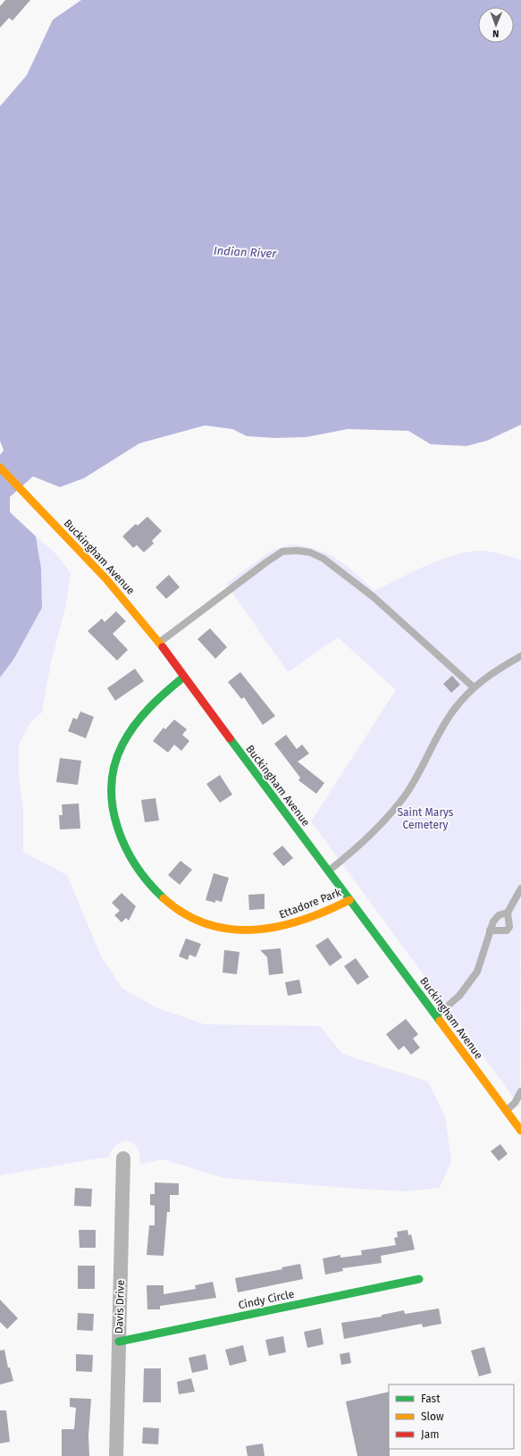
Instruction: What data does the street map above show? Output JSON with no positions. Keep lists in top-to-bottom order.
{
  "streets": {
    "main road": ["Buckingham Avenue", "Ettadore Park", "Cindy Circle"],
    "street": ["Davis Drive"]
  },
  "crossings": [
    ["Buckingham Avenue", "Ettadore Park"],
    ["Cindy Circle", "Davis Drive"]
  ],
  "water": ["Indian River"],
  "parks": ["Saint Marys Cemetery"],
  "legend": ["Fast", "Slow", "Jam"],
  "north": "bottom"
}
